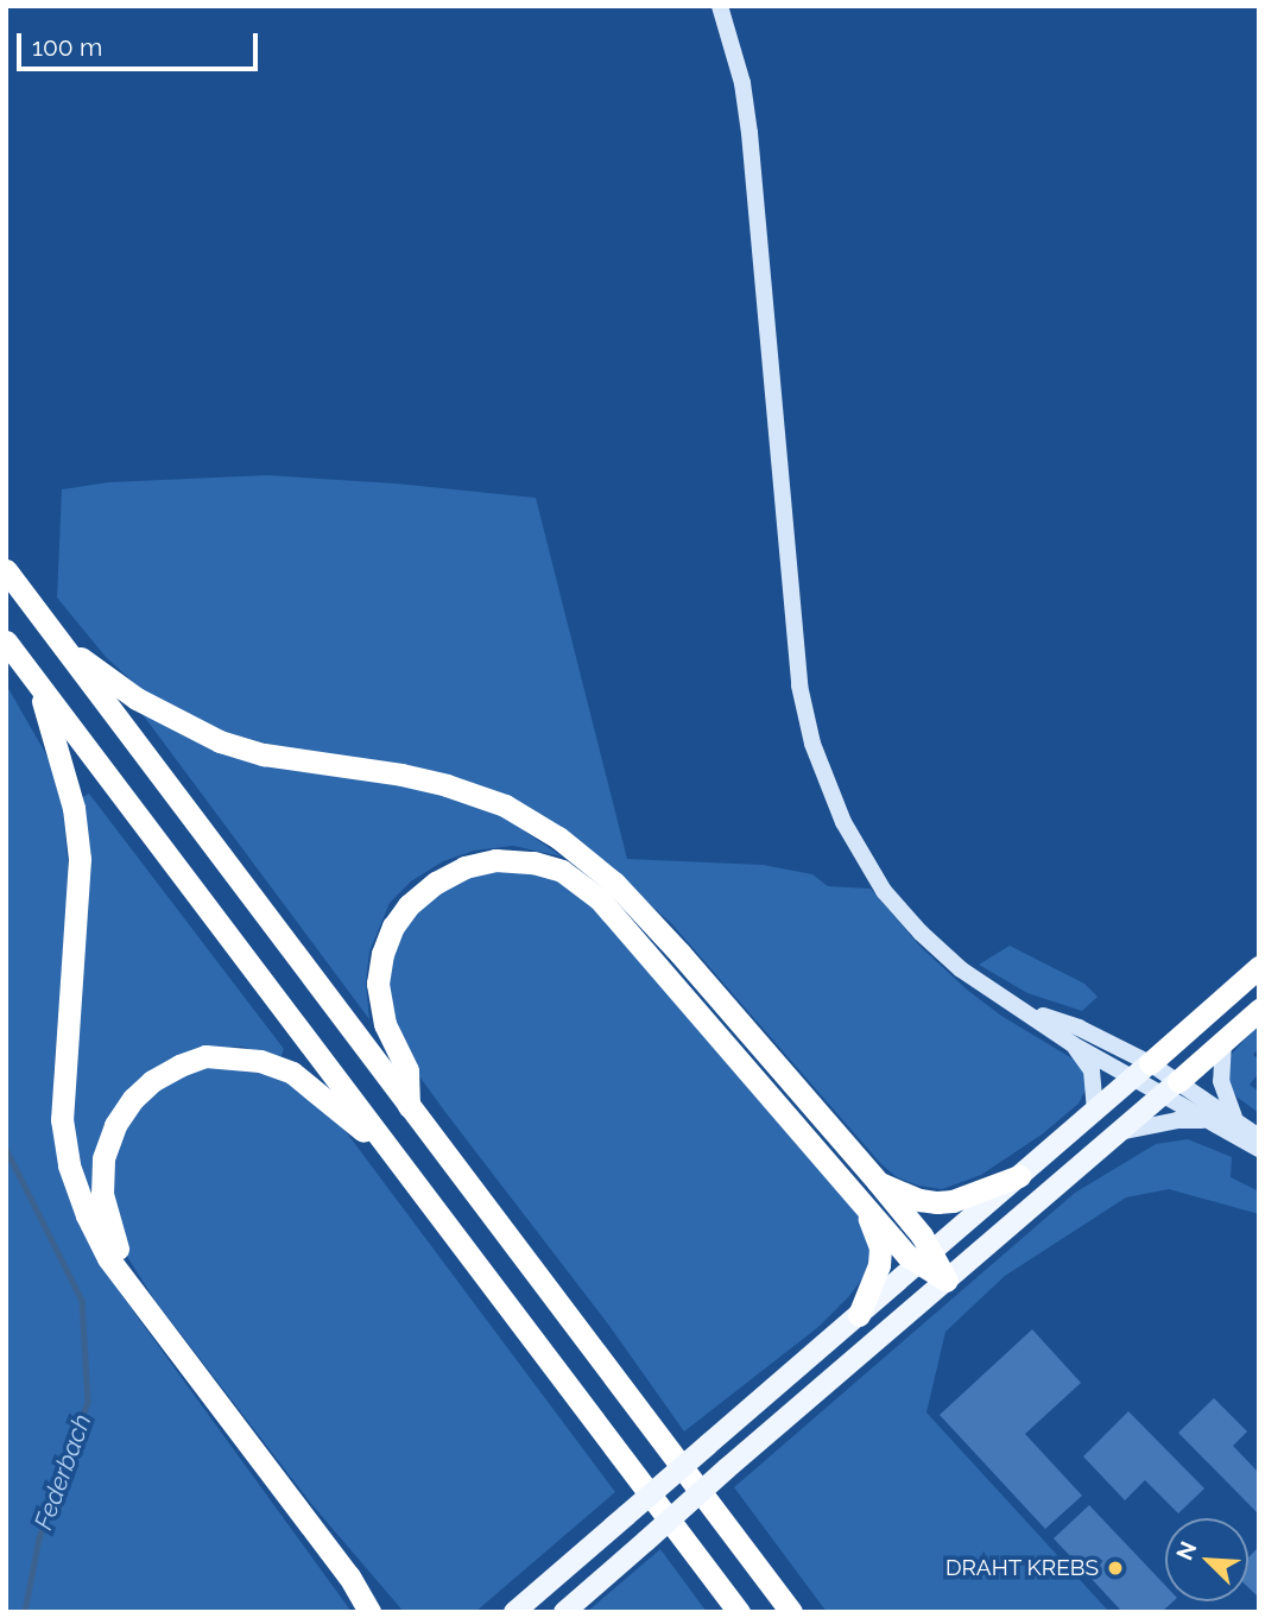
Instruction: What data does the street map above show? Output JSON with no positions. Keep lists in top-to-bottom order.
{
  "water": ["Federbach"],
  "places": ["DRAHT KREBS"],
  "scale_bar": "100 m",
  "north": "top left"
}
